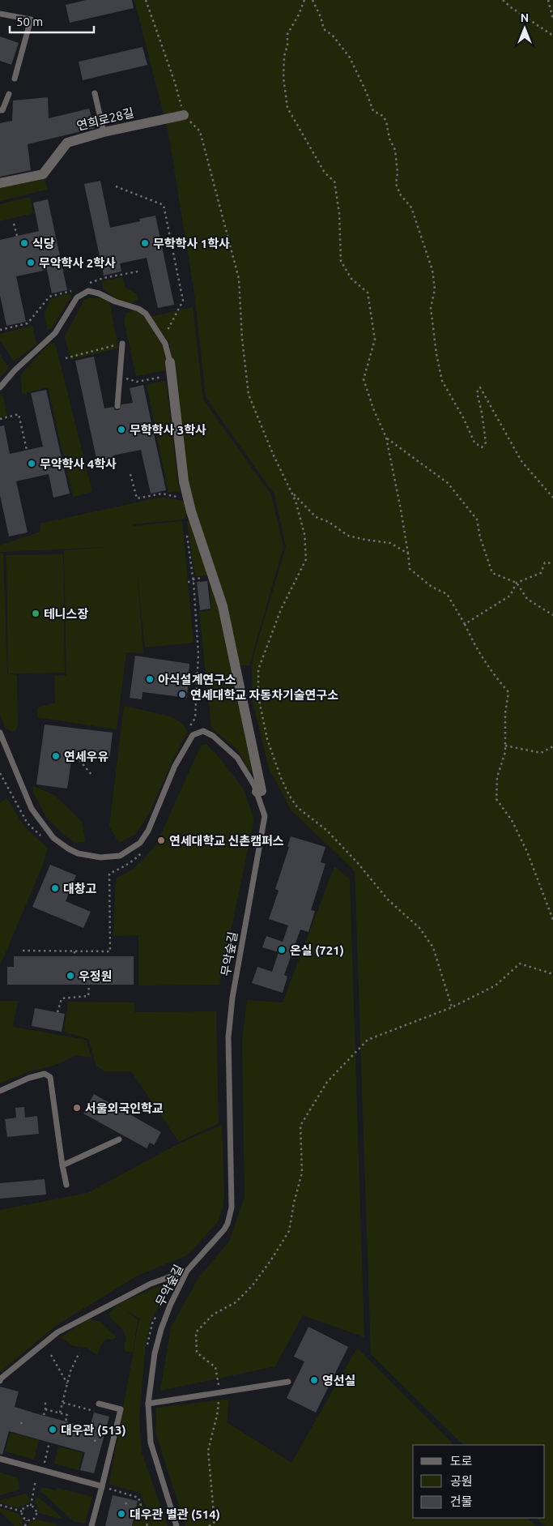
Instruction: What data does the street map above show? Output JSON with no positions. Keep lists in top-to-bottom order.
{
  "streets": {
    "street": ["연희로28길"],
    "lane": ["무악숲길"]
  },
  "places": [
    "식당",
    "무학학사 1학사",
    "무악학사 2학사",
    "무학학사 3학사",
    "무악학사 4학사",
    "테니스장",
    "아식설계연구소",
    "연세대학교 자동차기술연구소",
    "연세우유",
    "연세대학교 신촌캠퍼스",
    "대창고",
    "온실 (721)",
    "우정원",
    "서울외국인학교",
    "영선실",
    "대우관 (513)",
    "대우관 별관 (514)"
  ],
  "legend": ["도로", "공원", "건물"],
  "scale_bar": "50 m",
  "north": "top"
}
